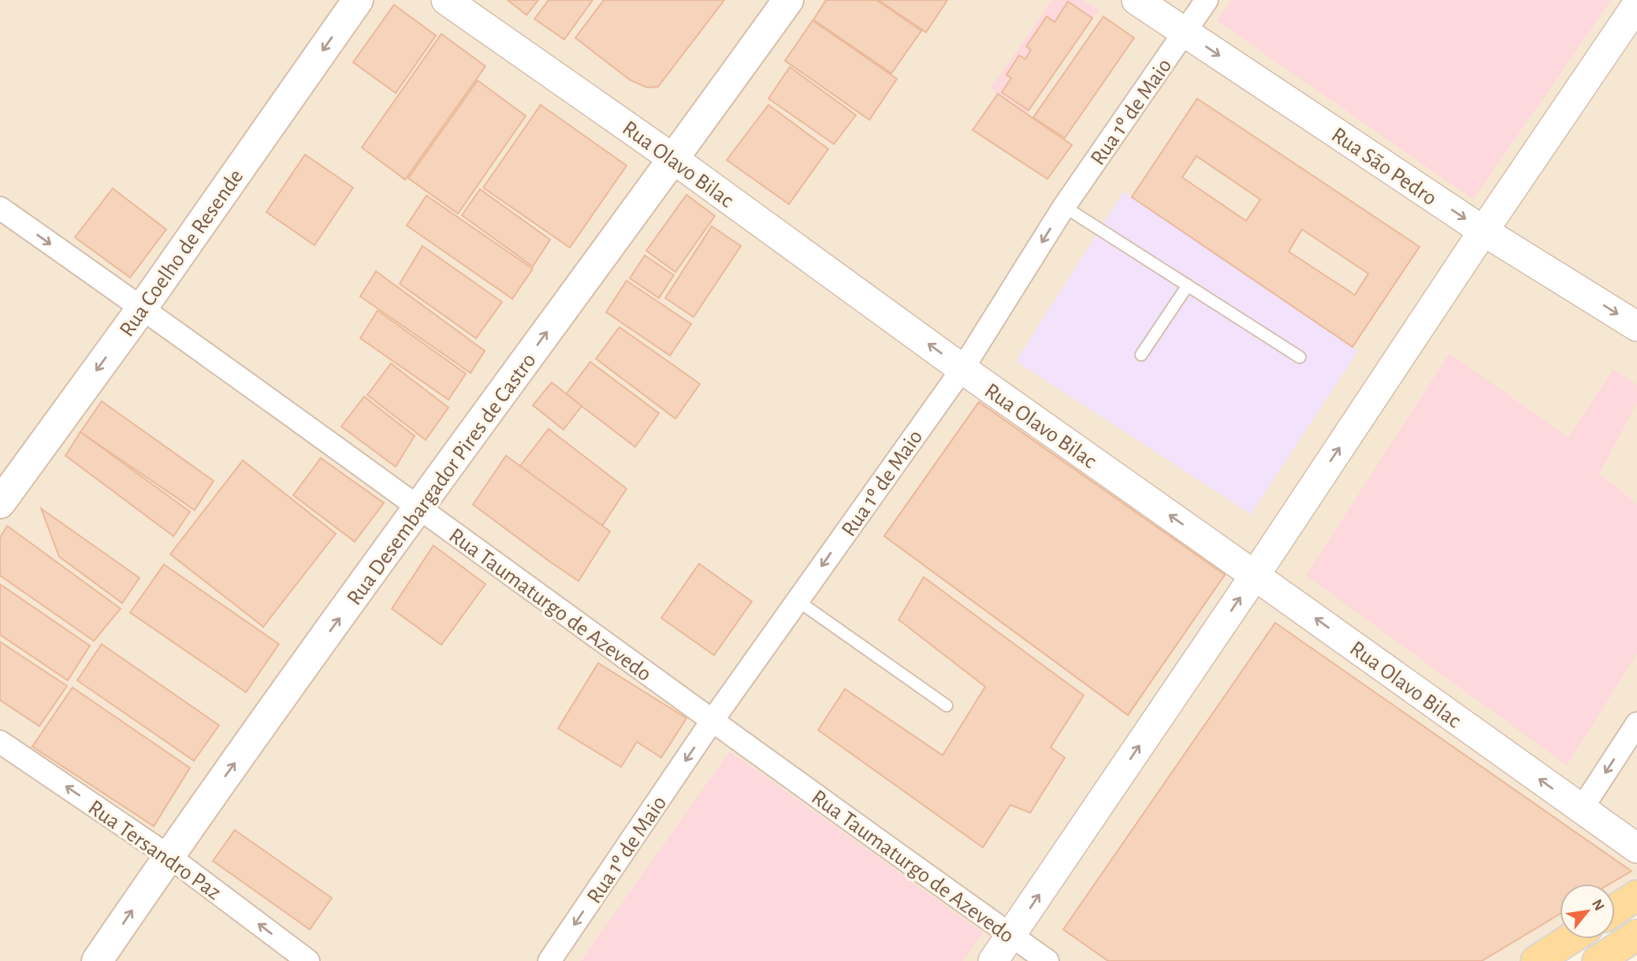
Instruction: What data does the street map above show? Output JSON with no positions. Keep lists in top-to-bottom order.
{
  "streets": {
    "main road": ["Rua Coelho de Resende", "Rua Desembargador Pires de Castro"],
    "street": [
      "Rua 1º de Maio",
      "Rua Olavo Bilac",
      "Rua São Pedro",
      "Rua Taumaturgo de Azevedo",
      "Rua Tersandro Paz"
    ]
  },
  "crossings": [
    ["Rua 1º de Maio", "Rua Olavo Bilac"],
    ["Rua 1º de Maio", "Rua São Pedro"],
    ["Rua 1º de Maio", "Rua Taumaturgo de Azevedo"],
    ["Rua Olavo Bilac", "Rua Desembargador Pires de Castro"],
    ["Rua Coelho de Resende", "Rua Taumaturgo de Azevedo"],
    ["Rua Desembargador Pires de Castro", "Rua Taumaturgo de Azevedo"],
    ["Rua Desembargador Pires de Castro", "Rua Tersandro Paz"]
  ],
  "one_way": [
    "Rua 1º de Maio",
    "Rua Olavo Bilac",
    "Rua São Pedro",
    "Rua Coelho de Resende",
    "Rua Desembargador Pires de Castro",
    "Rua Tersandro Paz"
  ],
  "north": "top right"
}
